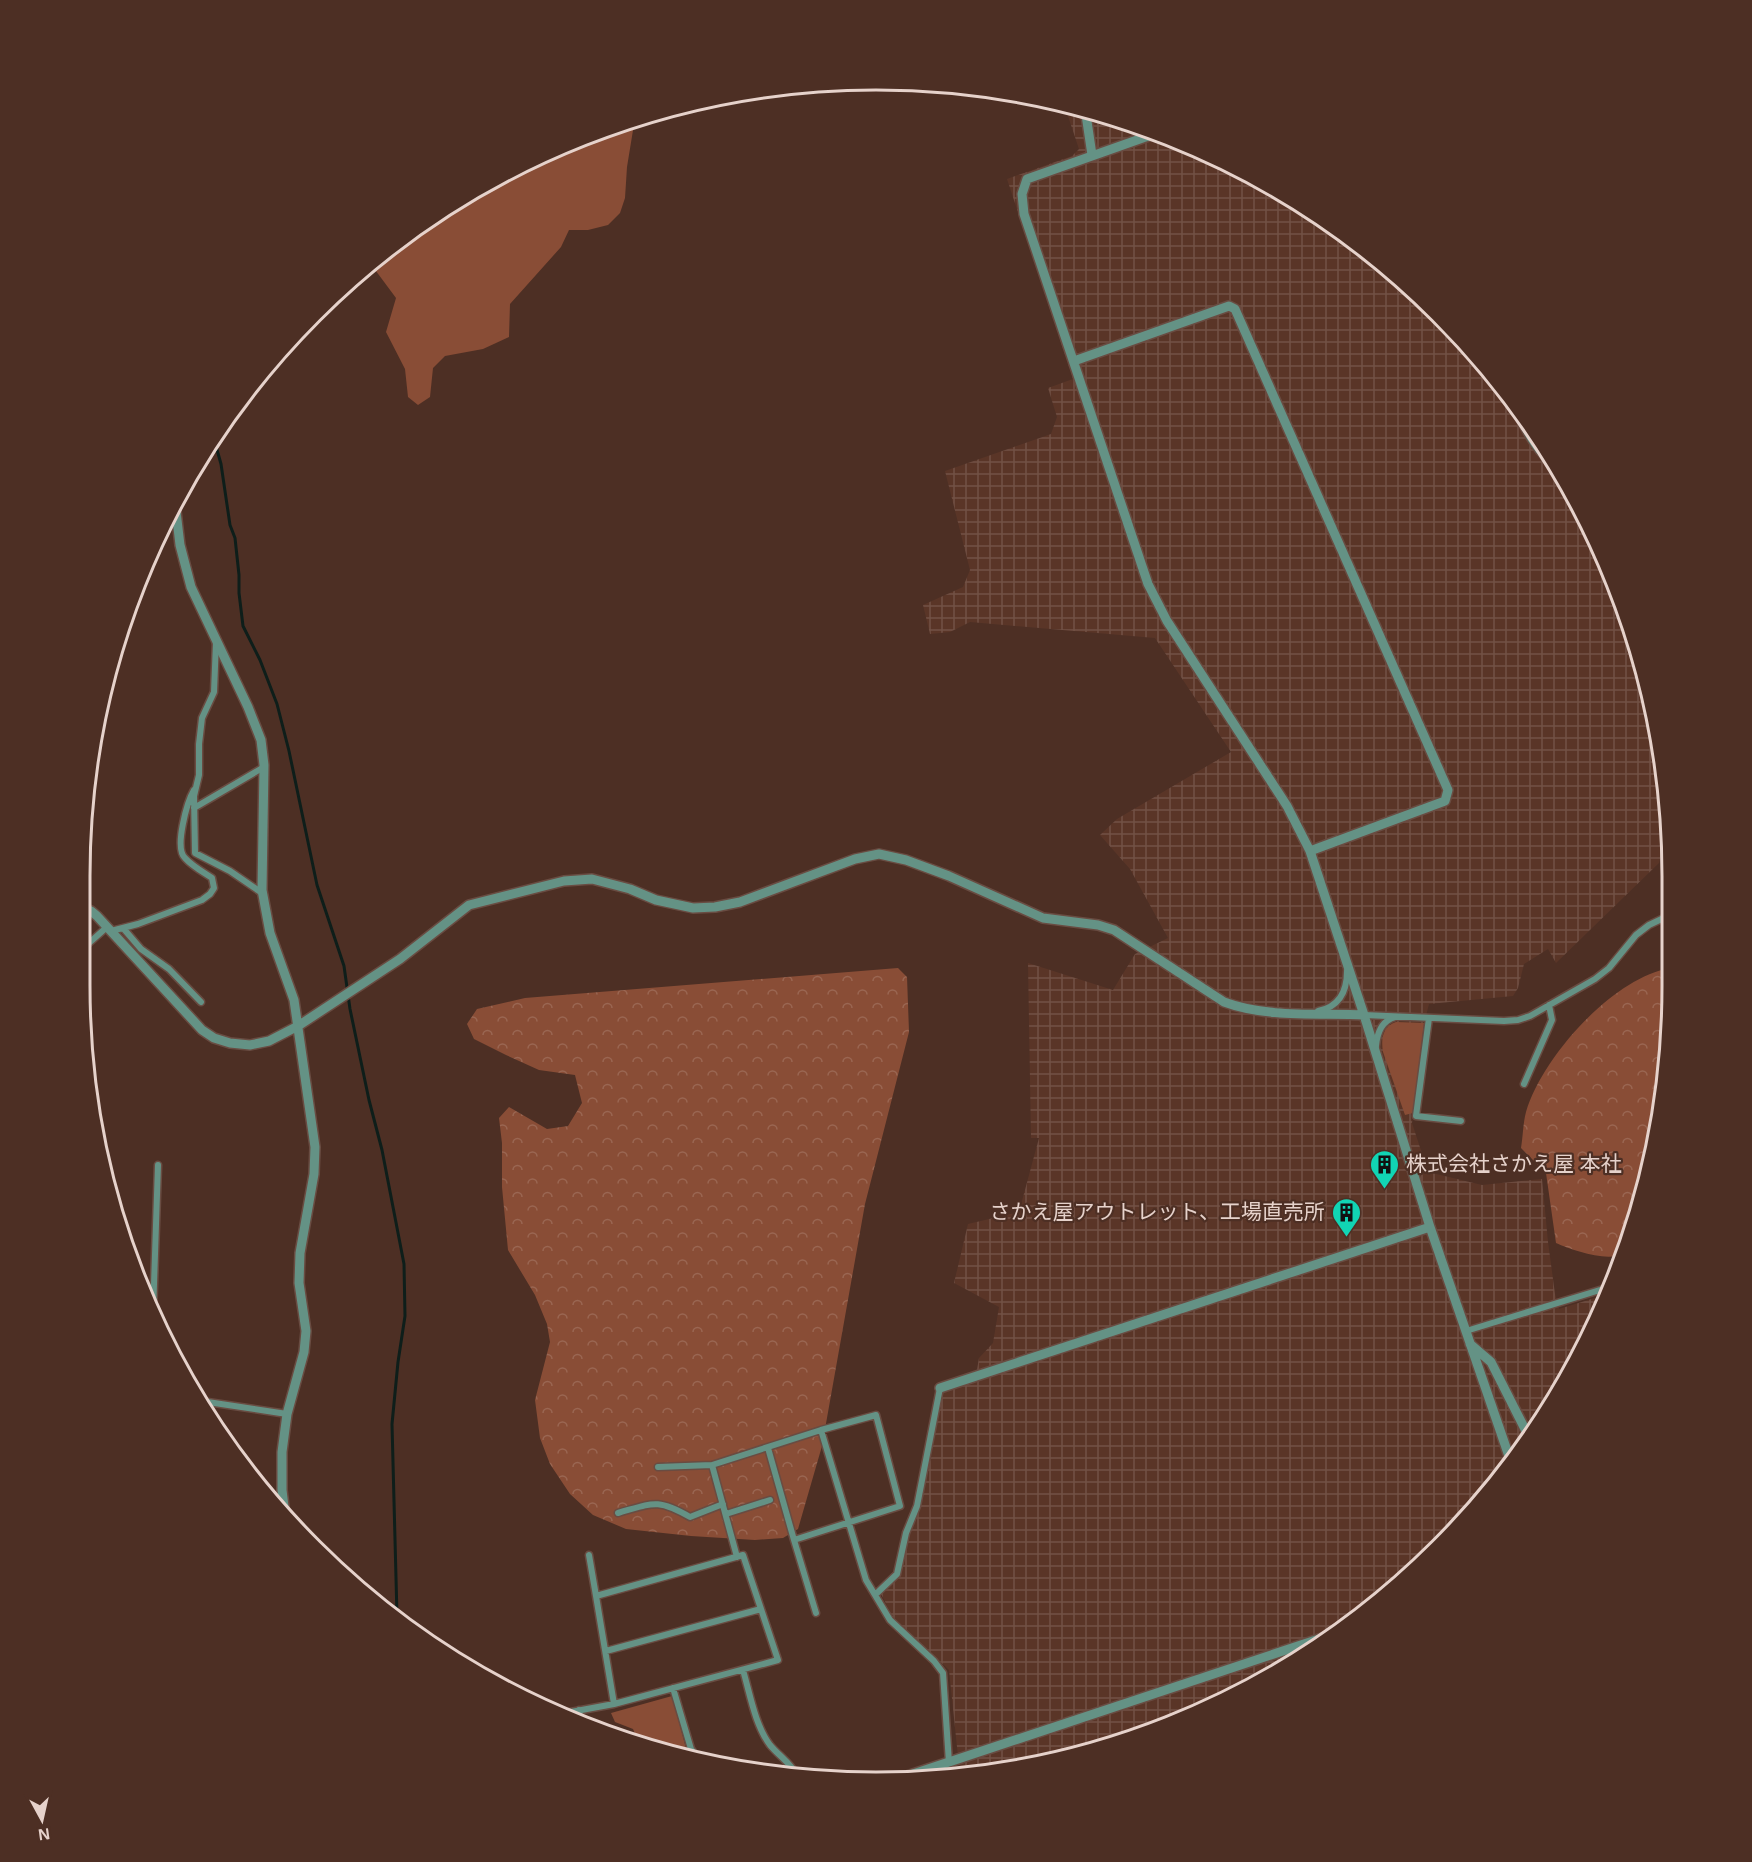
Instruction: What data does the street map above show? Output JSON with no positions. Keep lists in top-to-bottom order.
{
  "places": {
    "building": ["株式会社さかえ屋 本社", "さかえ屋アウトレット、工場直売所"]
  },
  "north": "bottom"
}
